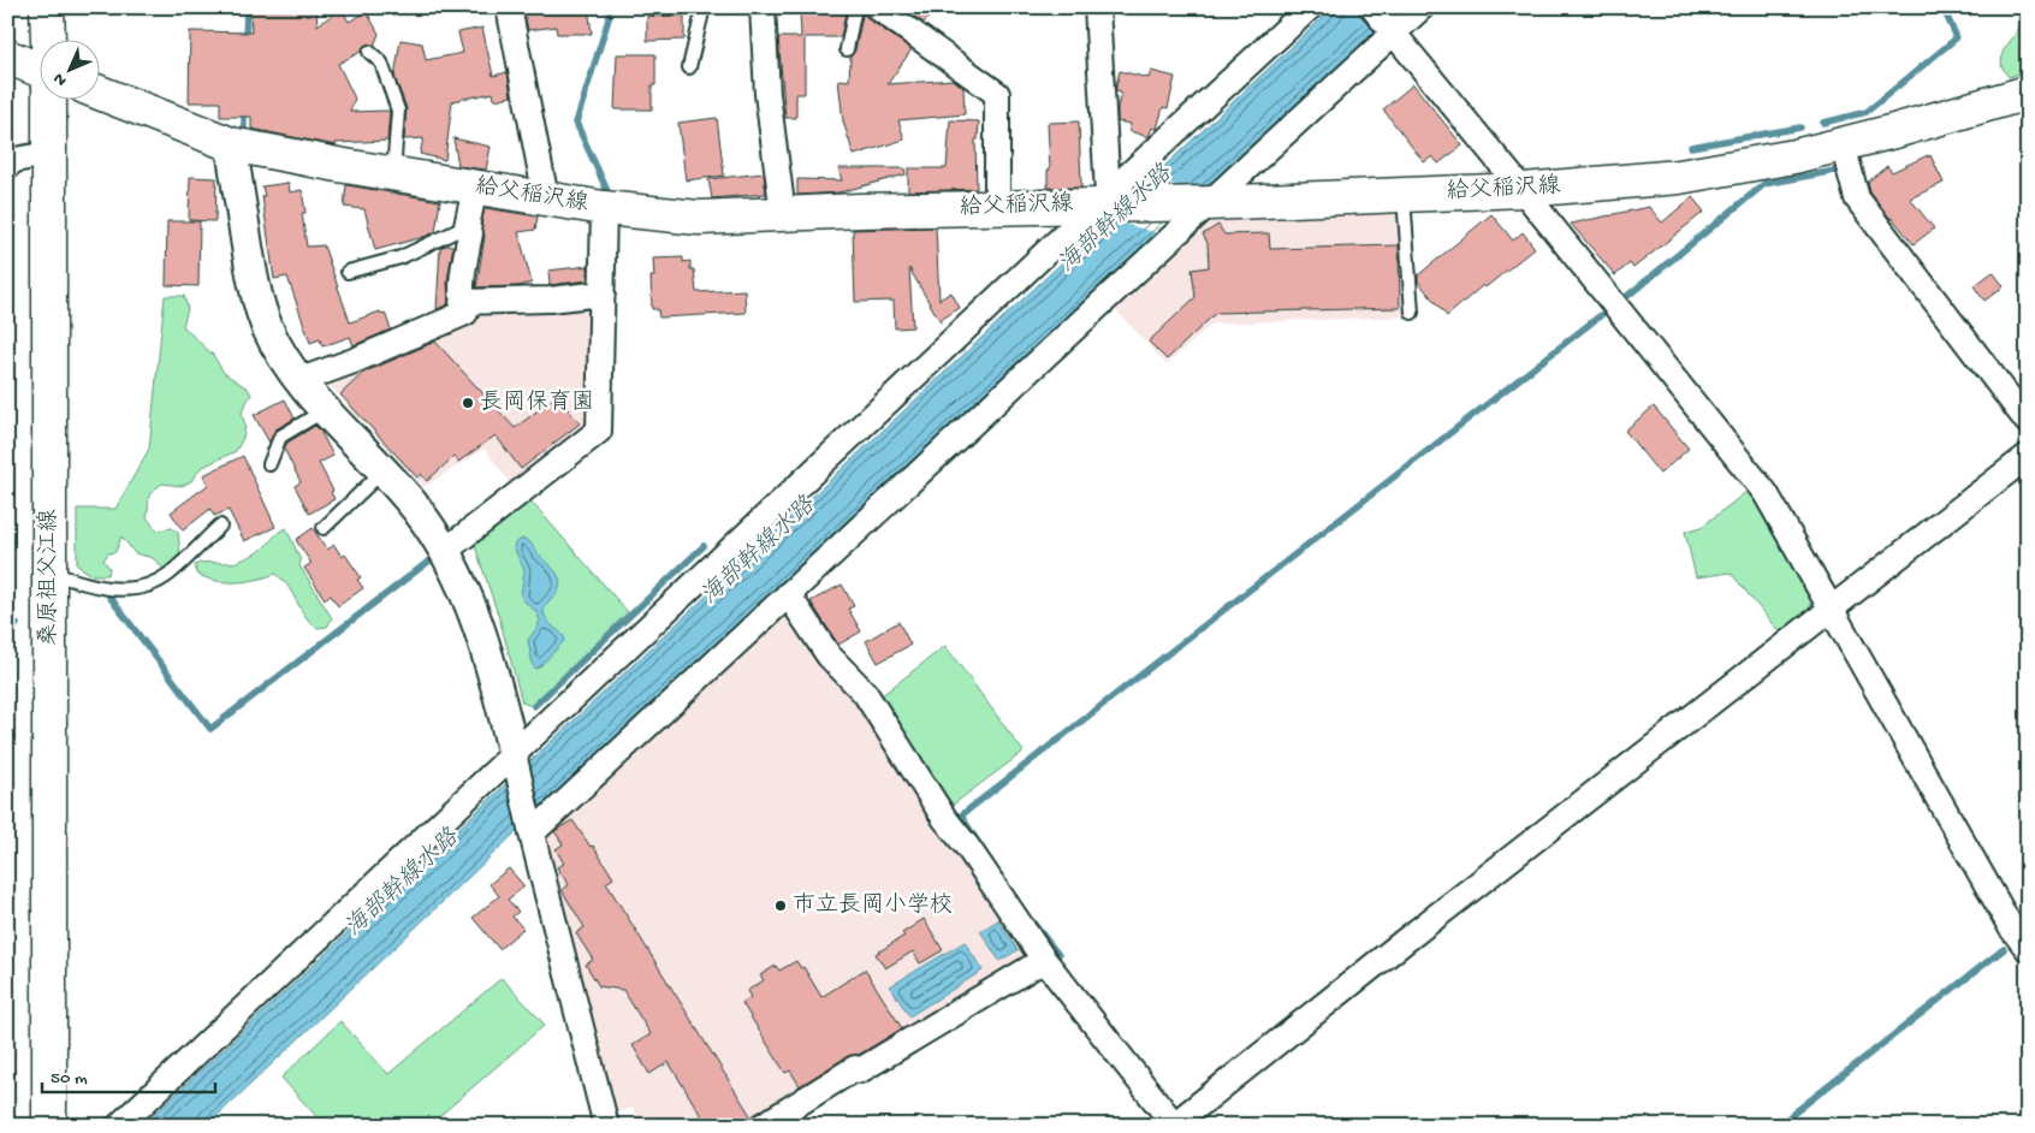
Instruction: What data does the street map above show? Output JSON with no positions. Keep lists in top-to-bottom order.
{
  "streets": {
    "main road": ["給父稲沢線", "桑原祖父江線"]
  },
  "water": ["海部幹線水路"],
  "places": ["長岡保育園", "市立長岡小学校"],
  "scale_bar": "50 m",
  "north": "bottom left"
}
